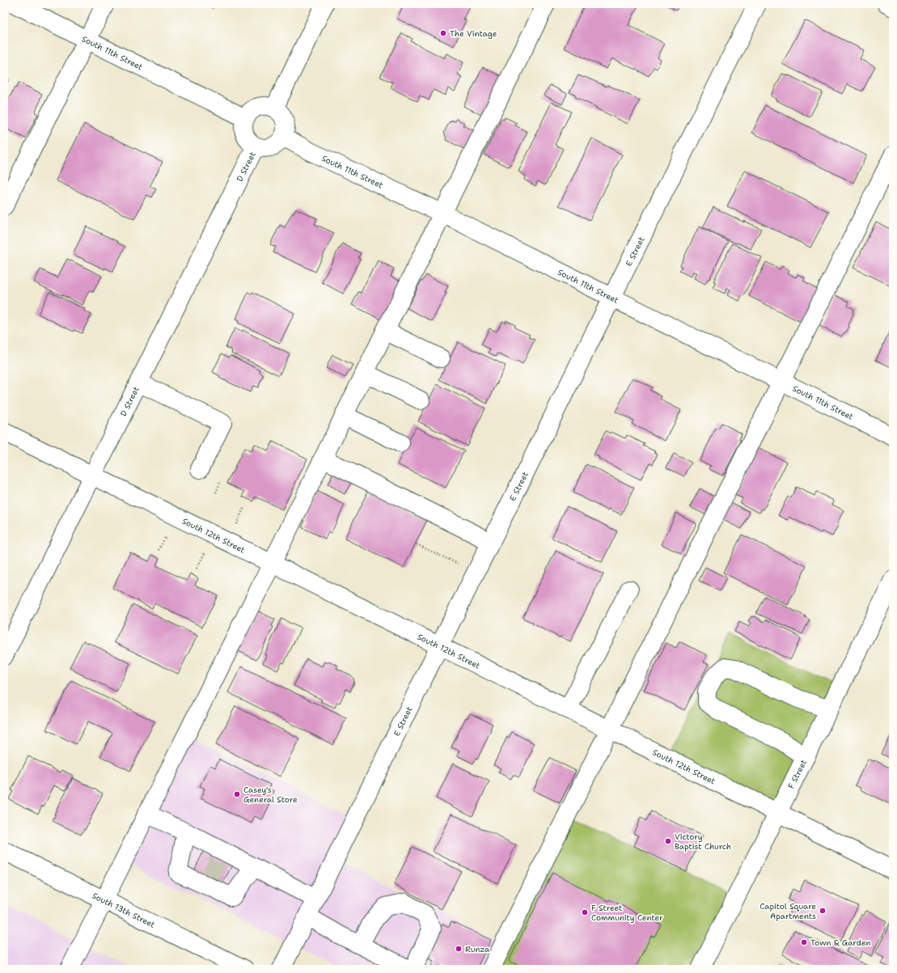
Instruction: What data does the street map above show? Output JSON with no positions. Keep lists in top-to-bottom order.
{
  "streets": {
    "street": [
      "South 11th Street",
      "D Street",
      "E Street",
      "South 12th Street",
      "F Street",
      "South 13th Street"
    ]
  },
  "crossings": [
    ["South 11th Street", "D Street"],
    ["South 11th Street", "E Street"],
    ["D Street", "South 12th Street"],
    ["E Street", "South 12th Street"],
    ["South 12th Street", "F Street"]
  ],
  "places": [
    "The Vintage",
    "Casey's General Store",
    "Victory Baptist Church",
    "Capitol Square Apartments",
    "F Street Community Center",
    "Town & Garden",
    "Runza"
  ]
}
